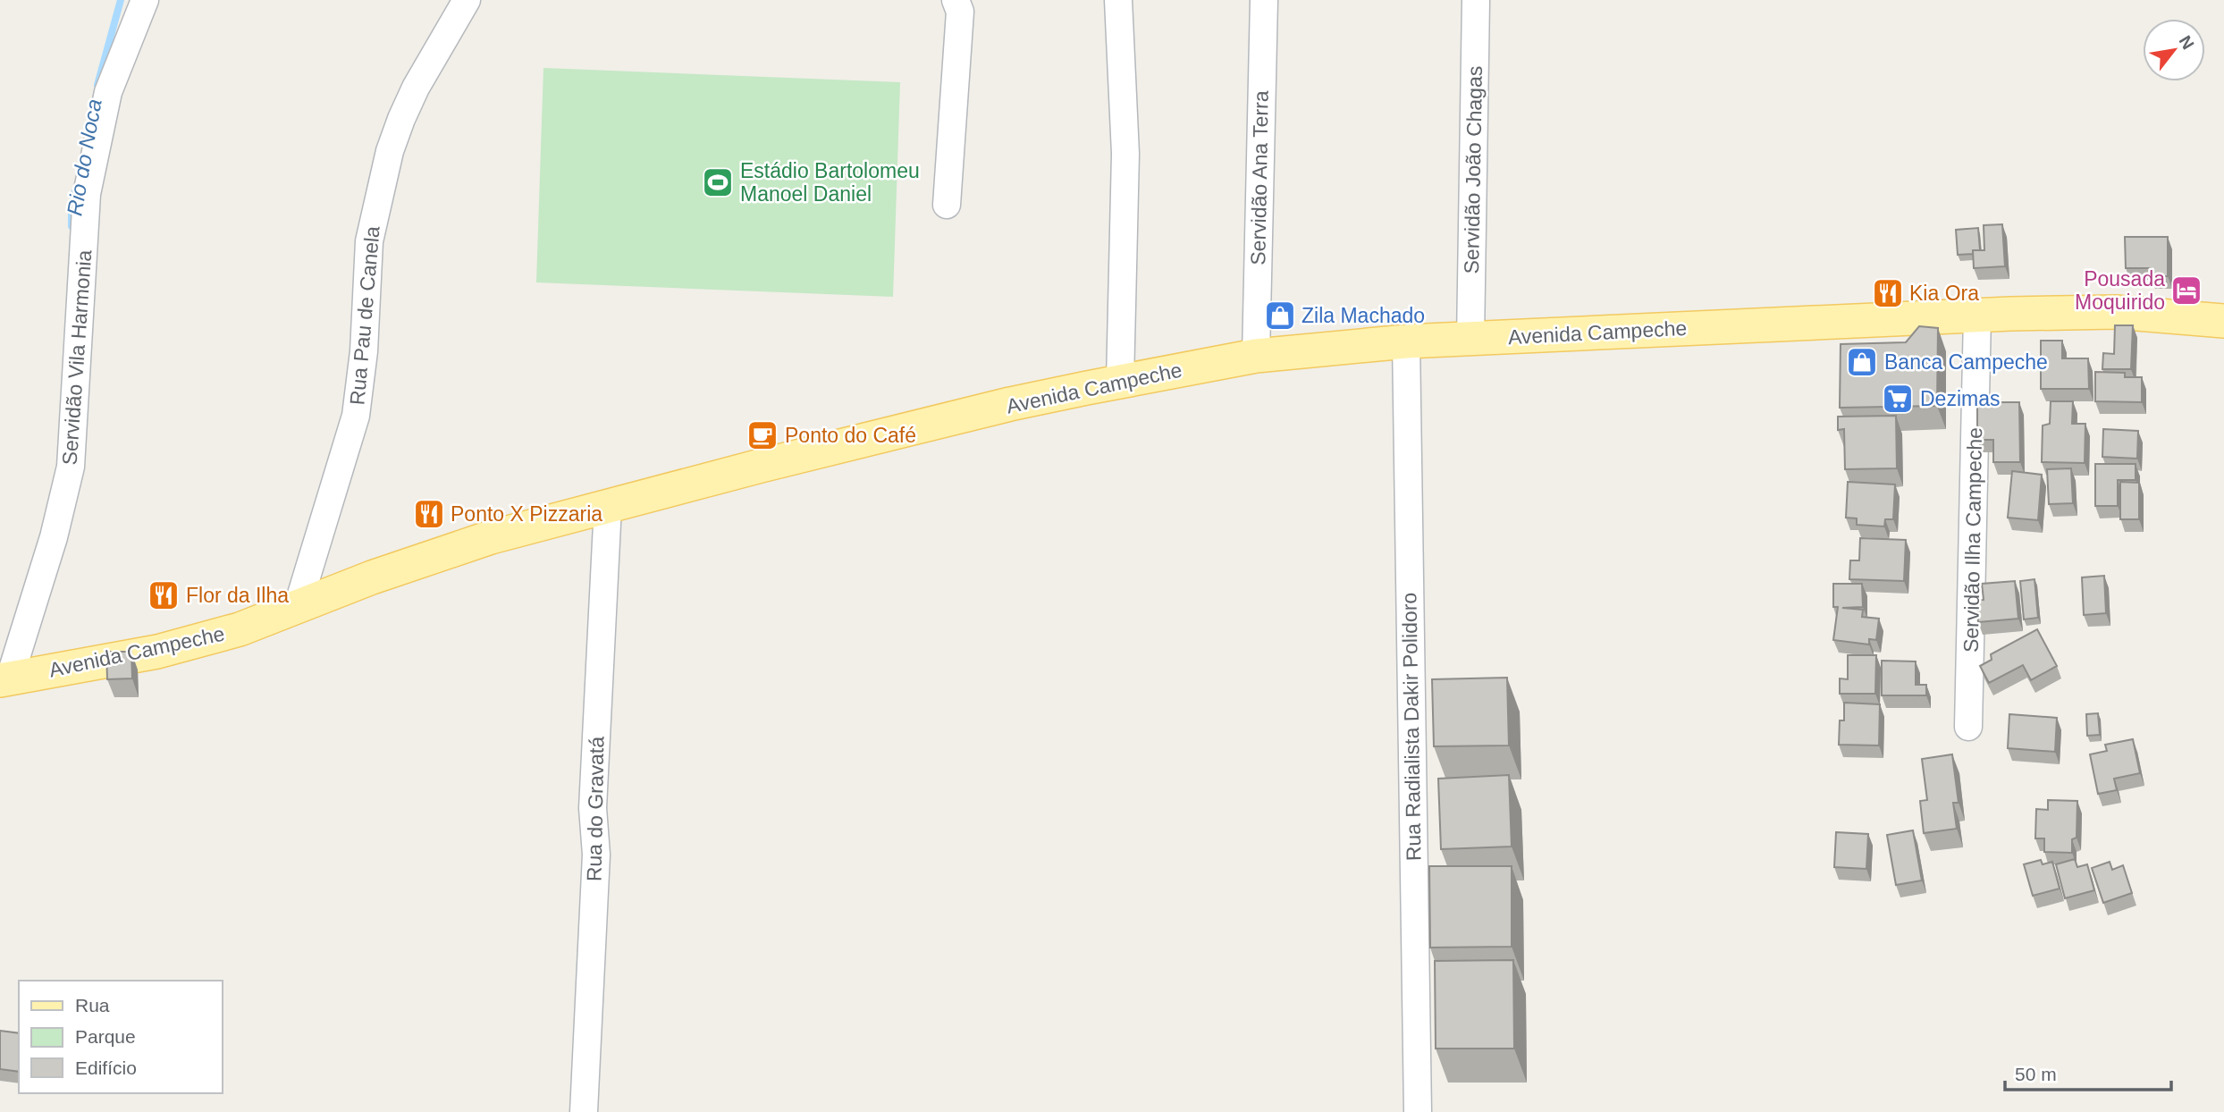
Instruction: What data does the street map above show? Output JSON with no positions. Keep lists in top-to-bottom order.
{
  "streets": {
    "main road": ["Avenida Campeche"],
    "street": [
      "Servidão João Chagas",
      "Servidão Ana Terra",
      "Rua Pau de Canela",
      "Servidão Vila Harmonia",
      "Servidão Ilha Campeche",
      "Rua Radialista Dakir Polidoro",
      "Rua do Gravatá"
    ]
  },
  "crossings": [
    ["Servidão João Chagas", "Avenida Campeche"],
    ["Servidão Ana Terra", "Avenida Campeche"],
    ["Rua Pau de Canela", "Avenida Campeche"],
    ["Avenida Campeche", "Servidão Vila Harmonia"],
    ["Avenida Campeche", "Servidão Ilha Campeche"],
    ["Avenida Campeche", "Rua Radialista Dakir Polidoro"],
    ["Avenida Campeche", "Rua do Gravatá"]
  ],
  "water": ["Rio do Noca"],
  "places": {
    "sports": ["Estádio Bartolomeu Manoel Daniel"],
    "hotel": ["Pousada Moquirido"],
    "restaurant": ["Kia Ora", "Ponto X Pizzaria", "Flor da Ilha"],
    "shop": ["Zila Machado", "Banca Campeche"],
    "supermarket": ["Dezimas"],
    "cafe": ["Ponto do Café"]
  },
  "legend": ["Rua", "Parque", "Edifício"],
  "scale_bar": "50 m",
  "north": "top right"
}
